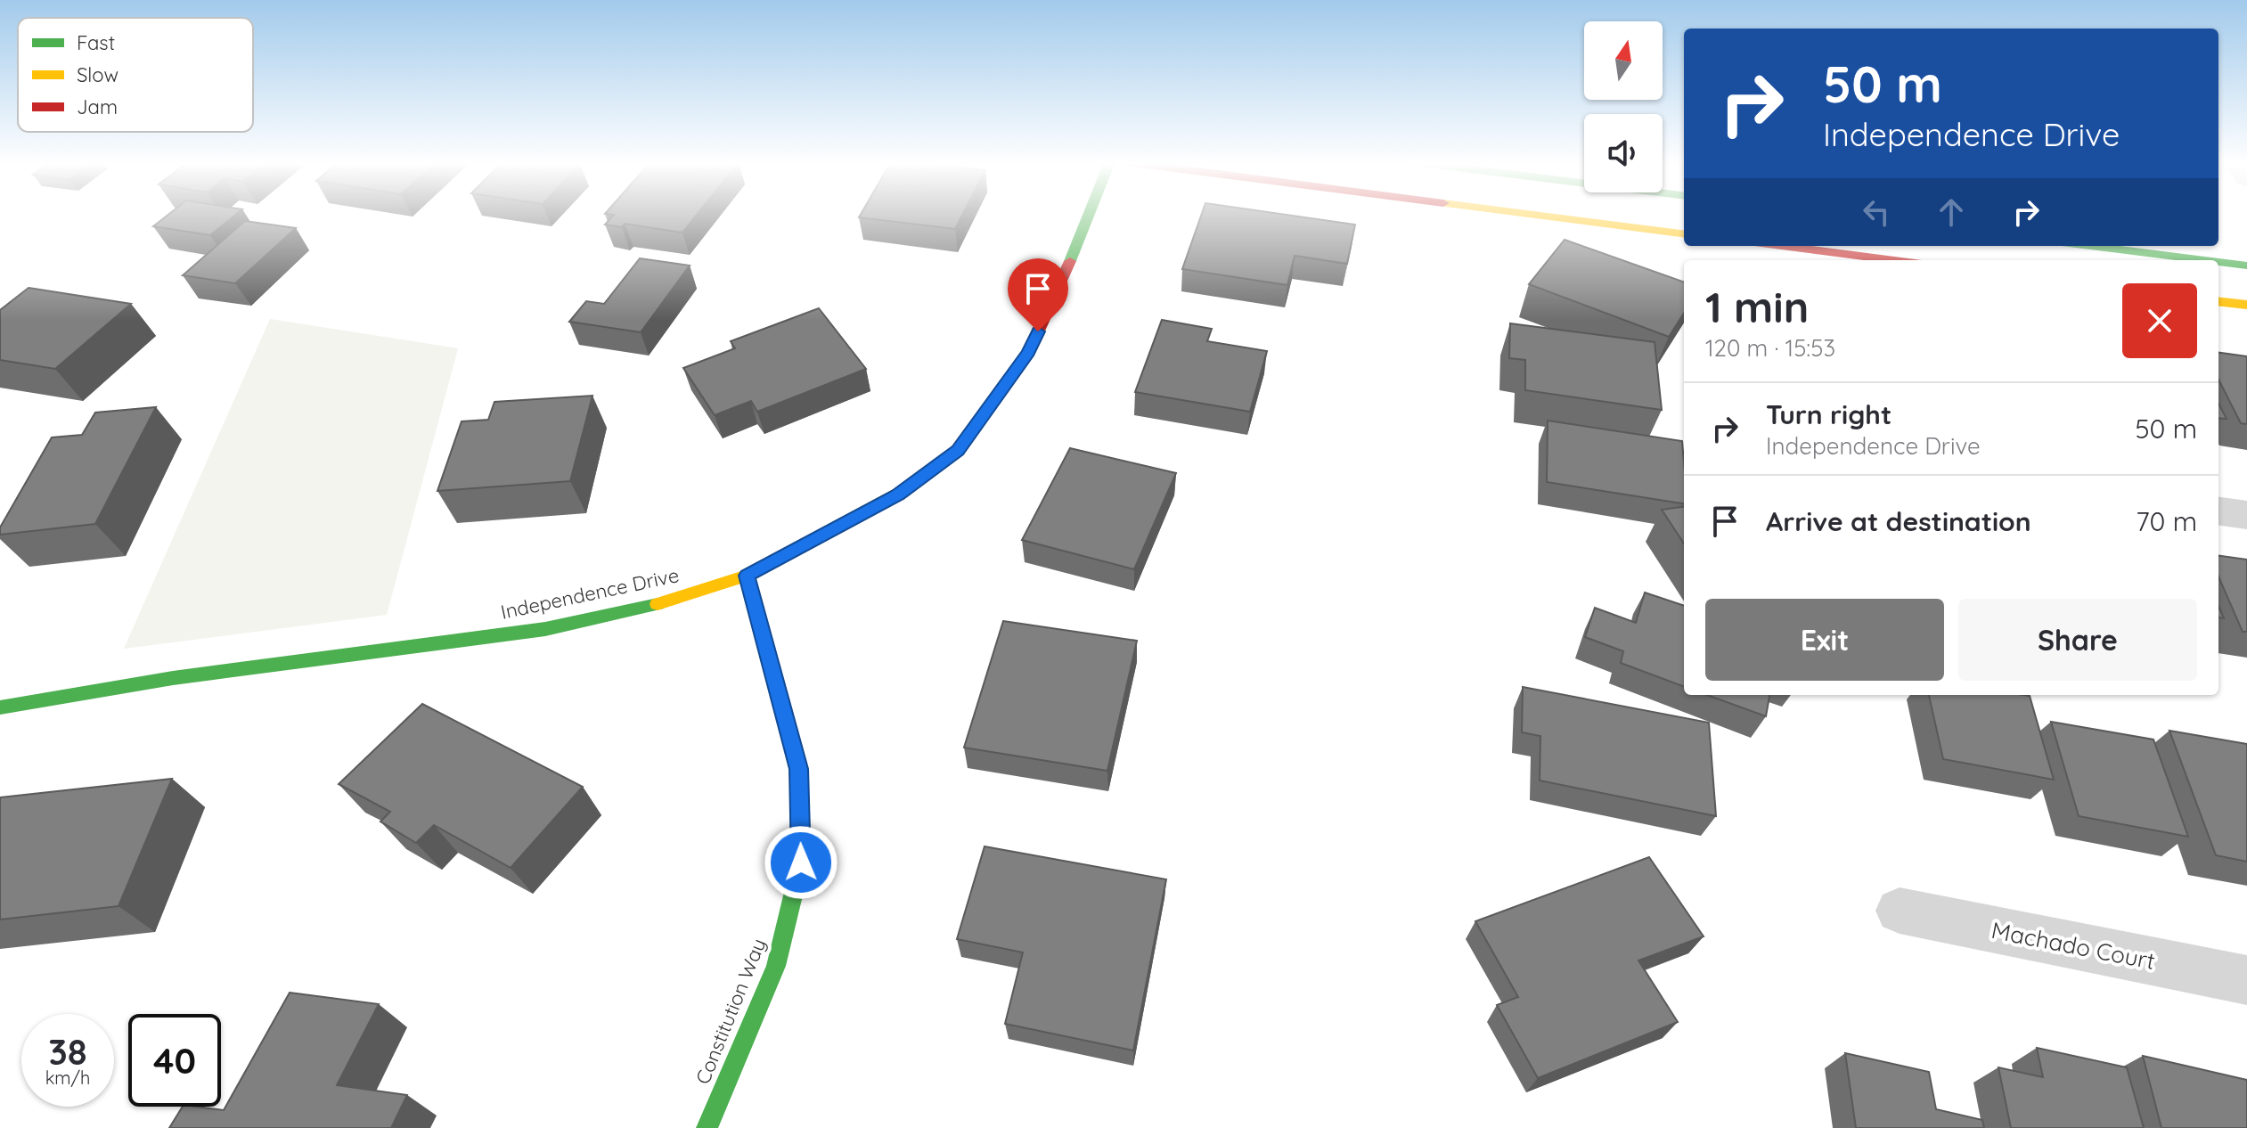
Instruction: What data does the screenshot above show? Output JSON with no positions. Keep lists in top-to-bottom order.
{
  "streets": {
    "street": ["Independence Drive", "Machado Court", "Constitution Way"]
  },
  "crossings": [
    ["Independence Drive", "Constitution Way"]
  ],
  "legend": ["Fast", "Slow", "Jam"],
  "north": "top",
  "page": {
    "turn": ["50 m", "Independence Drive"],
    "heading": ["1 min", "120 m · 15:53"],
    "list": [
      {
        "name": "Turn right",
        "note": "Independence Drive",
        "value": "50 m"
      },
      {
        "name": "Arrive at destination",
        "value": "70 m"
      }
    ],
    "buttons": ["Exit", "Share"],
    "speed": "38 km/h",
    "limit": "40"
  }
}
